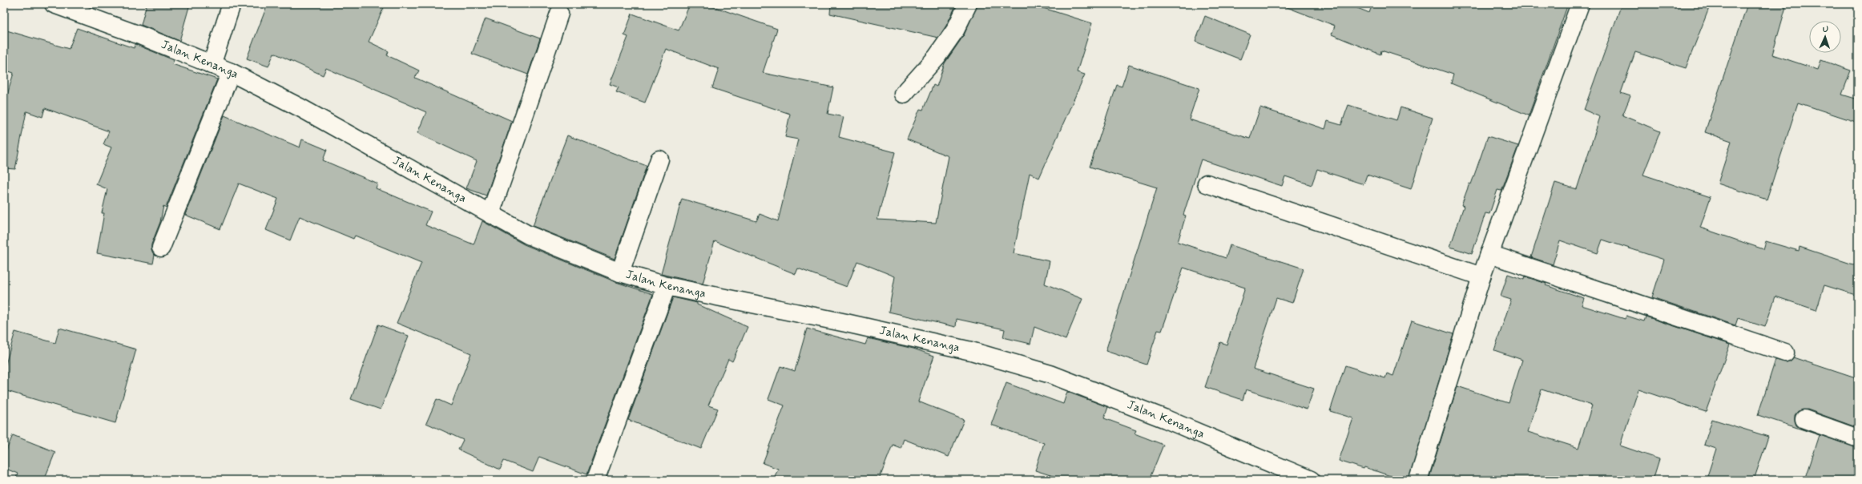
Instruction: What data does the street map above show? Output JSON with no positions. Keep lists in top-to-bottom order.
{
  "streets": {
    "street": ["Jalan Kenanga"]
  },
  "north": "top"
}
